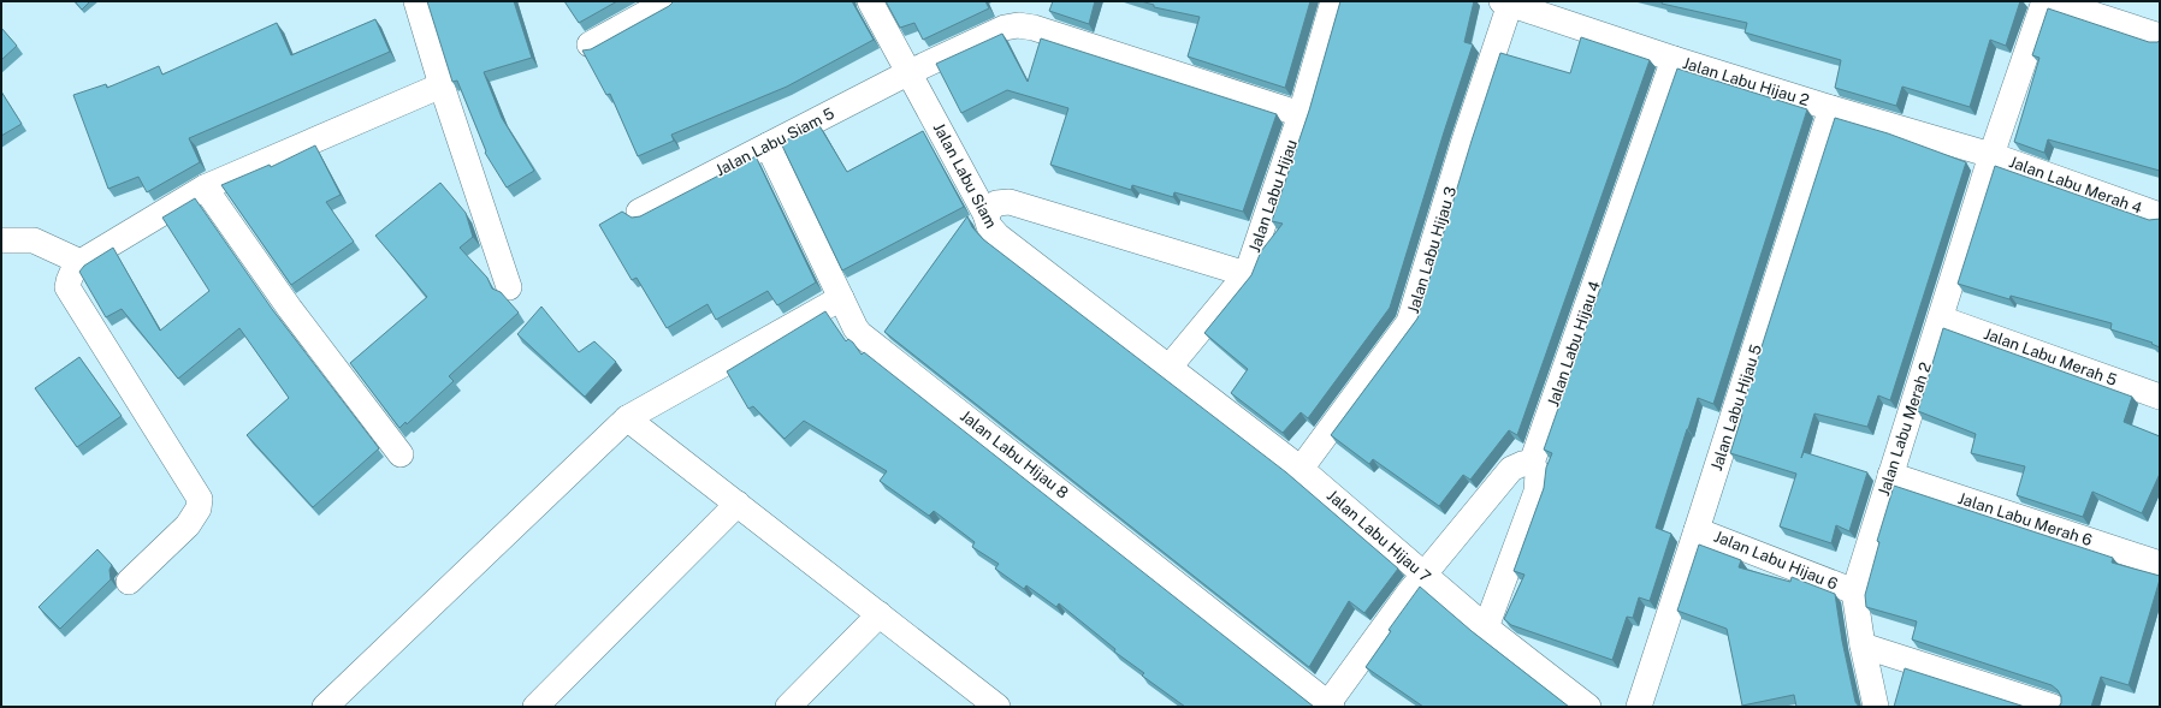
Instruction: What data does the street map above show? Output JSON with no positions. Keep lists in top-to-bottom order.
{
  "streets": {
    "street": [
      "Jalan Labu Hijau 2",
      "Jalan Labu Siam 5",
      "Jalan Labu Siam",
      "Jalan Labu Merah 4",
      "Jalan Labu Hijau",
      "Jalan Labu Hijau 3",
      "Jalan Labu Hijau 4",
      "Jalan Labu Merah 5",
      "Jalan Labu Hijau 5",
      "Jalan Labu Merah 2",
      "Jalan Labu Hijau 8",
      "Jalan Labu Merah 6",
      "Jalan Labu Hijau 7",
      "Jalan Labu Hijau 6"
    ]
  },
  "crossings": [
    ["Jalan Labu Hijau 2", "Jalan Labu Merah 4"],
    ["Jalan Labu Hijau 2", "Jalan Labu Hijau 3"],
    ["Jalan Labu Hijau 2", "Jalan Labu Hijau 4"],
    ["Jalan Labu Hijau 2", "Jalan Labu Hijau 5"],
    ["Jalan Labu Hijau 2", "Jalan Labu Merah 2"],
    ["Jalan Labu Siam 5", "Jalan Labu Siam"],
    ["Jalan Labu Siam 5", "Jalan Labu Hijau"],
    ["Jalan Labu Siam 5", "Jalan Labu Hijau 8"],
    ["Jalan Labu Siam", "Jalan Labu Hijau"],
    ["Jalan Labu Siam", "Jalan Labu Hijau 7"],
    ["Jalan Labu Merah 4", "Jalan Labu Merah 2"],
    ["Jalan Labu Hijau", "Jalan Labu Hijau 7"],
    ["Jalan Labu Hijau 3", "Jalan Labu Hijau 7"],
    ["Jalan Labu Merah 5", "Jalan Labu Merah 2"],
    ["Jalan Labu Hijau 5", "Jalan Labu Hijau 6"],
    ["Jalan Labu Merah 2", "Jalan Labu Merah 6"],
    ["Jalan Labu Merah 2", "Jalan Labu Hijau 6"]
  ]
}
